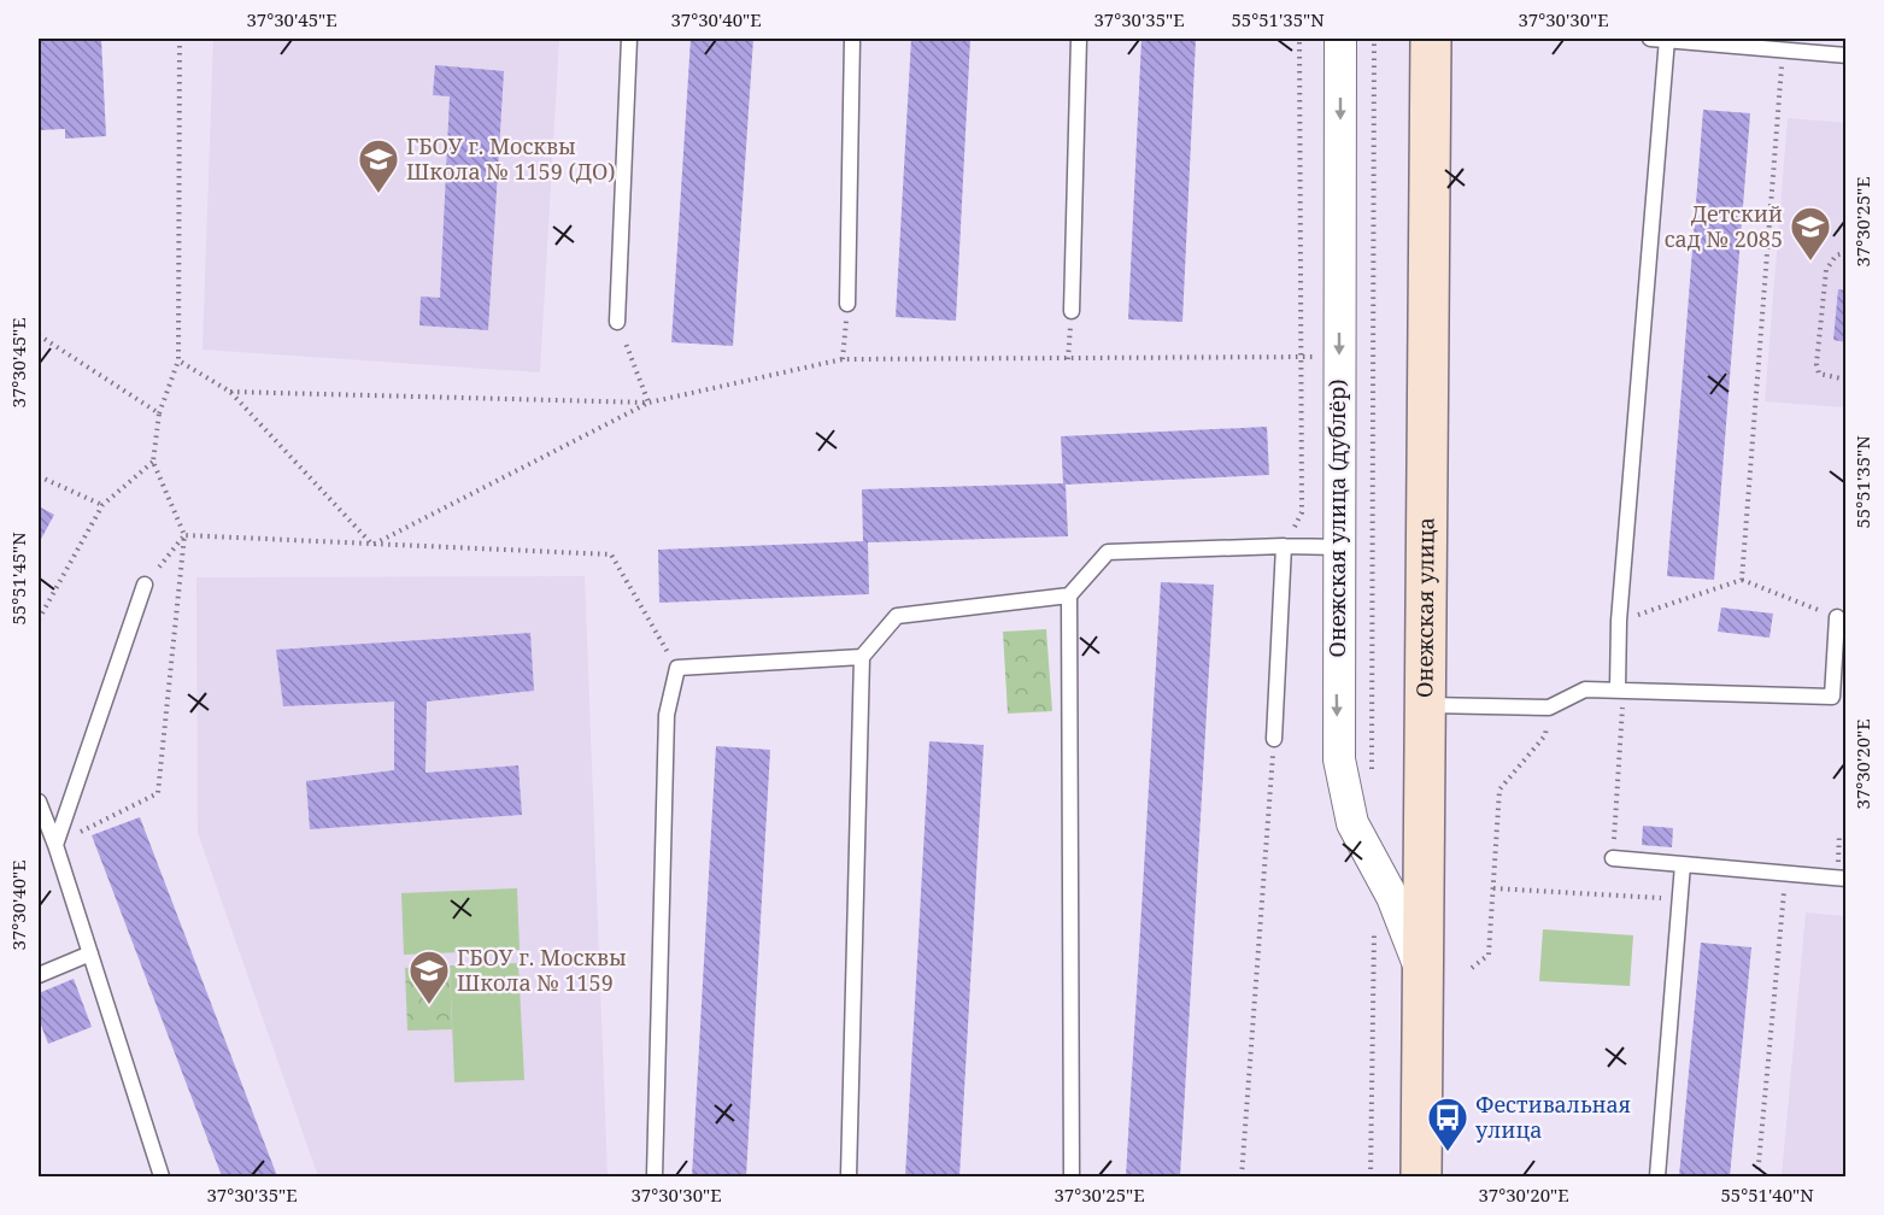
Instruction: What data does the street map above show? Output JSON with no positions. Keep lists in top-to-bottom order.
{
  "streets": {
    "main road": ["Онежская улица"],
    "street": ["Онежская улица (дублёр)"]
  },
  "crossings": [
    ["Онежская улица (дублёр)", "Онежская улица"]
  ],
  "one_way": ["Онежская улица (дублёр)"],
  "places": {
    "school or university": ["ГБОУ г. Москвы Школа № 1159 (ДО)", "Детский сад № 2085", "ГБОУ г. Москвы Школа № 1159"],
    "bus stop": ["Фестивальная улица"]
  },
  "coordinates": [
    "37°30'45\"E",
    "37°30'40\"E",
    "37°30'35\"E",
    "55°51'35\"N",
    "37°30'30\"E",
    "37°30'25\"E",
    "55°51'45\"N",
    "37°30'20\"E",
    "55°51'40\"N"
  ]
}
